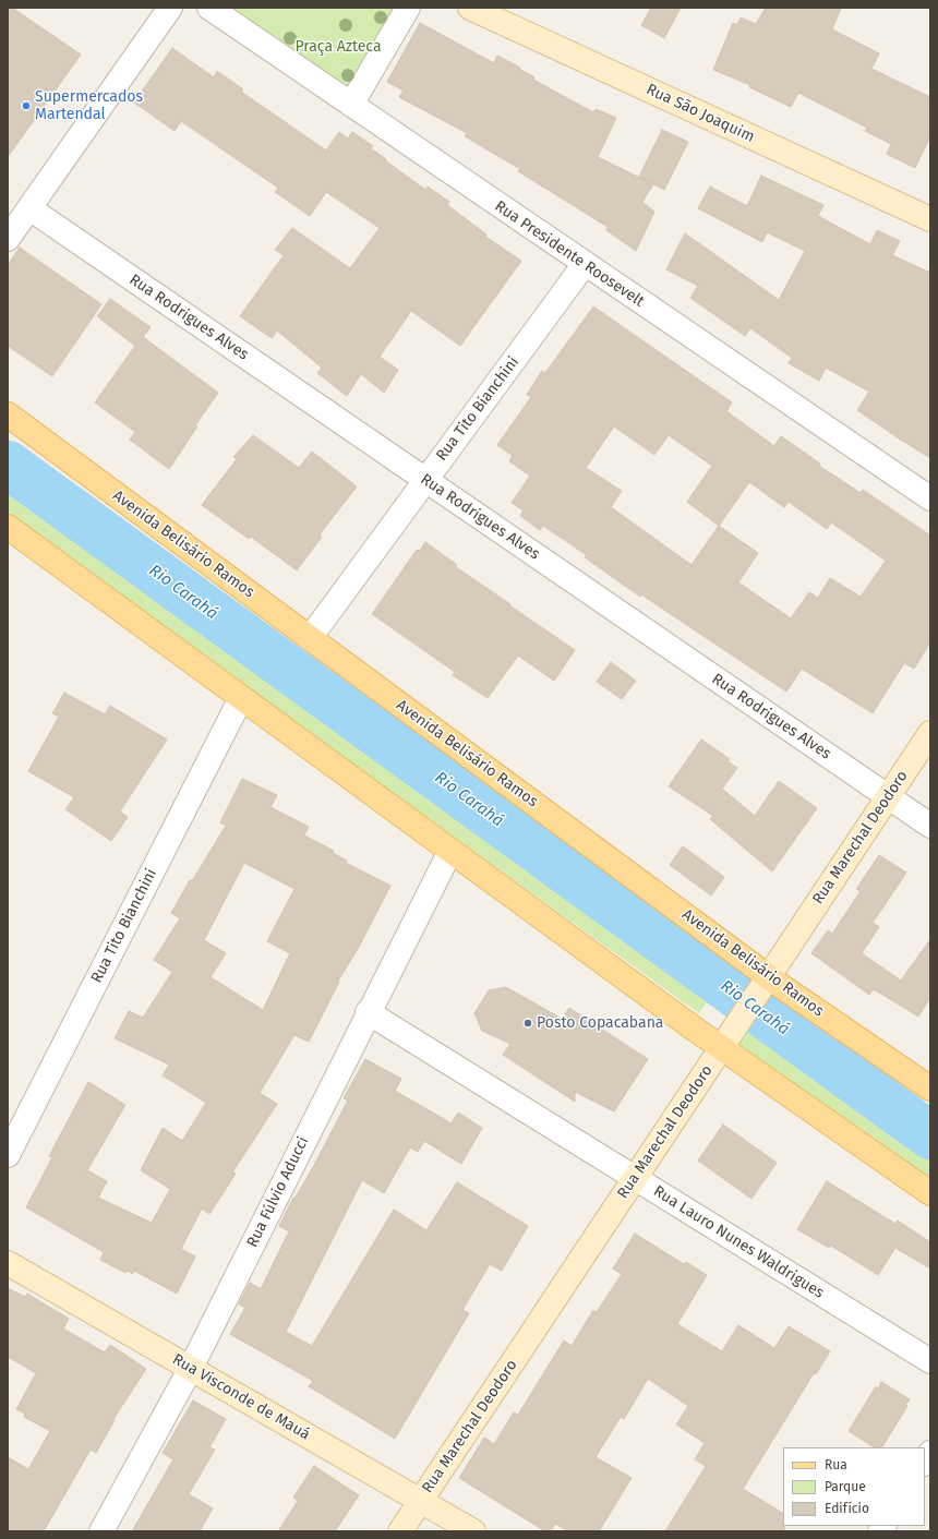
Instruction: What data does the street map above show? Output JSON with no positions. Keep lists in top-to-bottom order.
{
  "streets": {
    "main road": ["Avenida Belisário Ramos"],
    "street": [
      "Rua São Joaquim",
      "Rua Presidente Roosevelt",
      "Rua Rodrigues Alves",
      "Rua Tito Bianchini",
      "Rua Marechal Deodoro",
      "Rua Fúlvio Aducci",
      "Rua Lauro Nunes Waldrigues",
      "Rua Visconde de Mauá"
    ]
  },
  "crossings": [
    ["Rua Presidente Roosevelt", "Rua Tito Bianchini"],
    ["Rua Rodrigues Alves", "Rua Tito Bianchini"],
    ["Rua Rodrigues Alves", "Rua Marechal Deodoro"],
    ["Rua Tito Bianchini", "Avenida Belisário Ramos"],
    ["Avenida Belisário Ramos", "Rua Marechal Deodoro"],
    ["Rua Marechal Deodoro", "Rua Lauro Nunes Waldrigues"],
    ["Rua Marechal Deodoro", "Rua Visconde de Mauá"],
    ["Rua Fúlvio Aducci", "Rua Lauro Nunes Waldrigues"],
    ["Rua Fúlvio Aducci", "Rua Visconde de Mauá"]
  ],
  "water": ["Rio Carahá"],
  "parks": ["Praça Azteca"],
  "places": ["Supermercados Martendal", "Posto Copacabana"],
  "legend": ["Rua", "Parque", "Edifício"]
}
